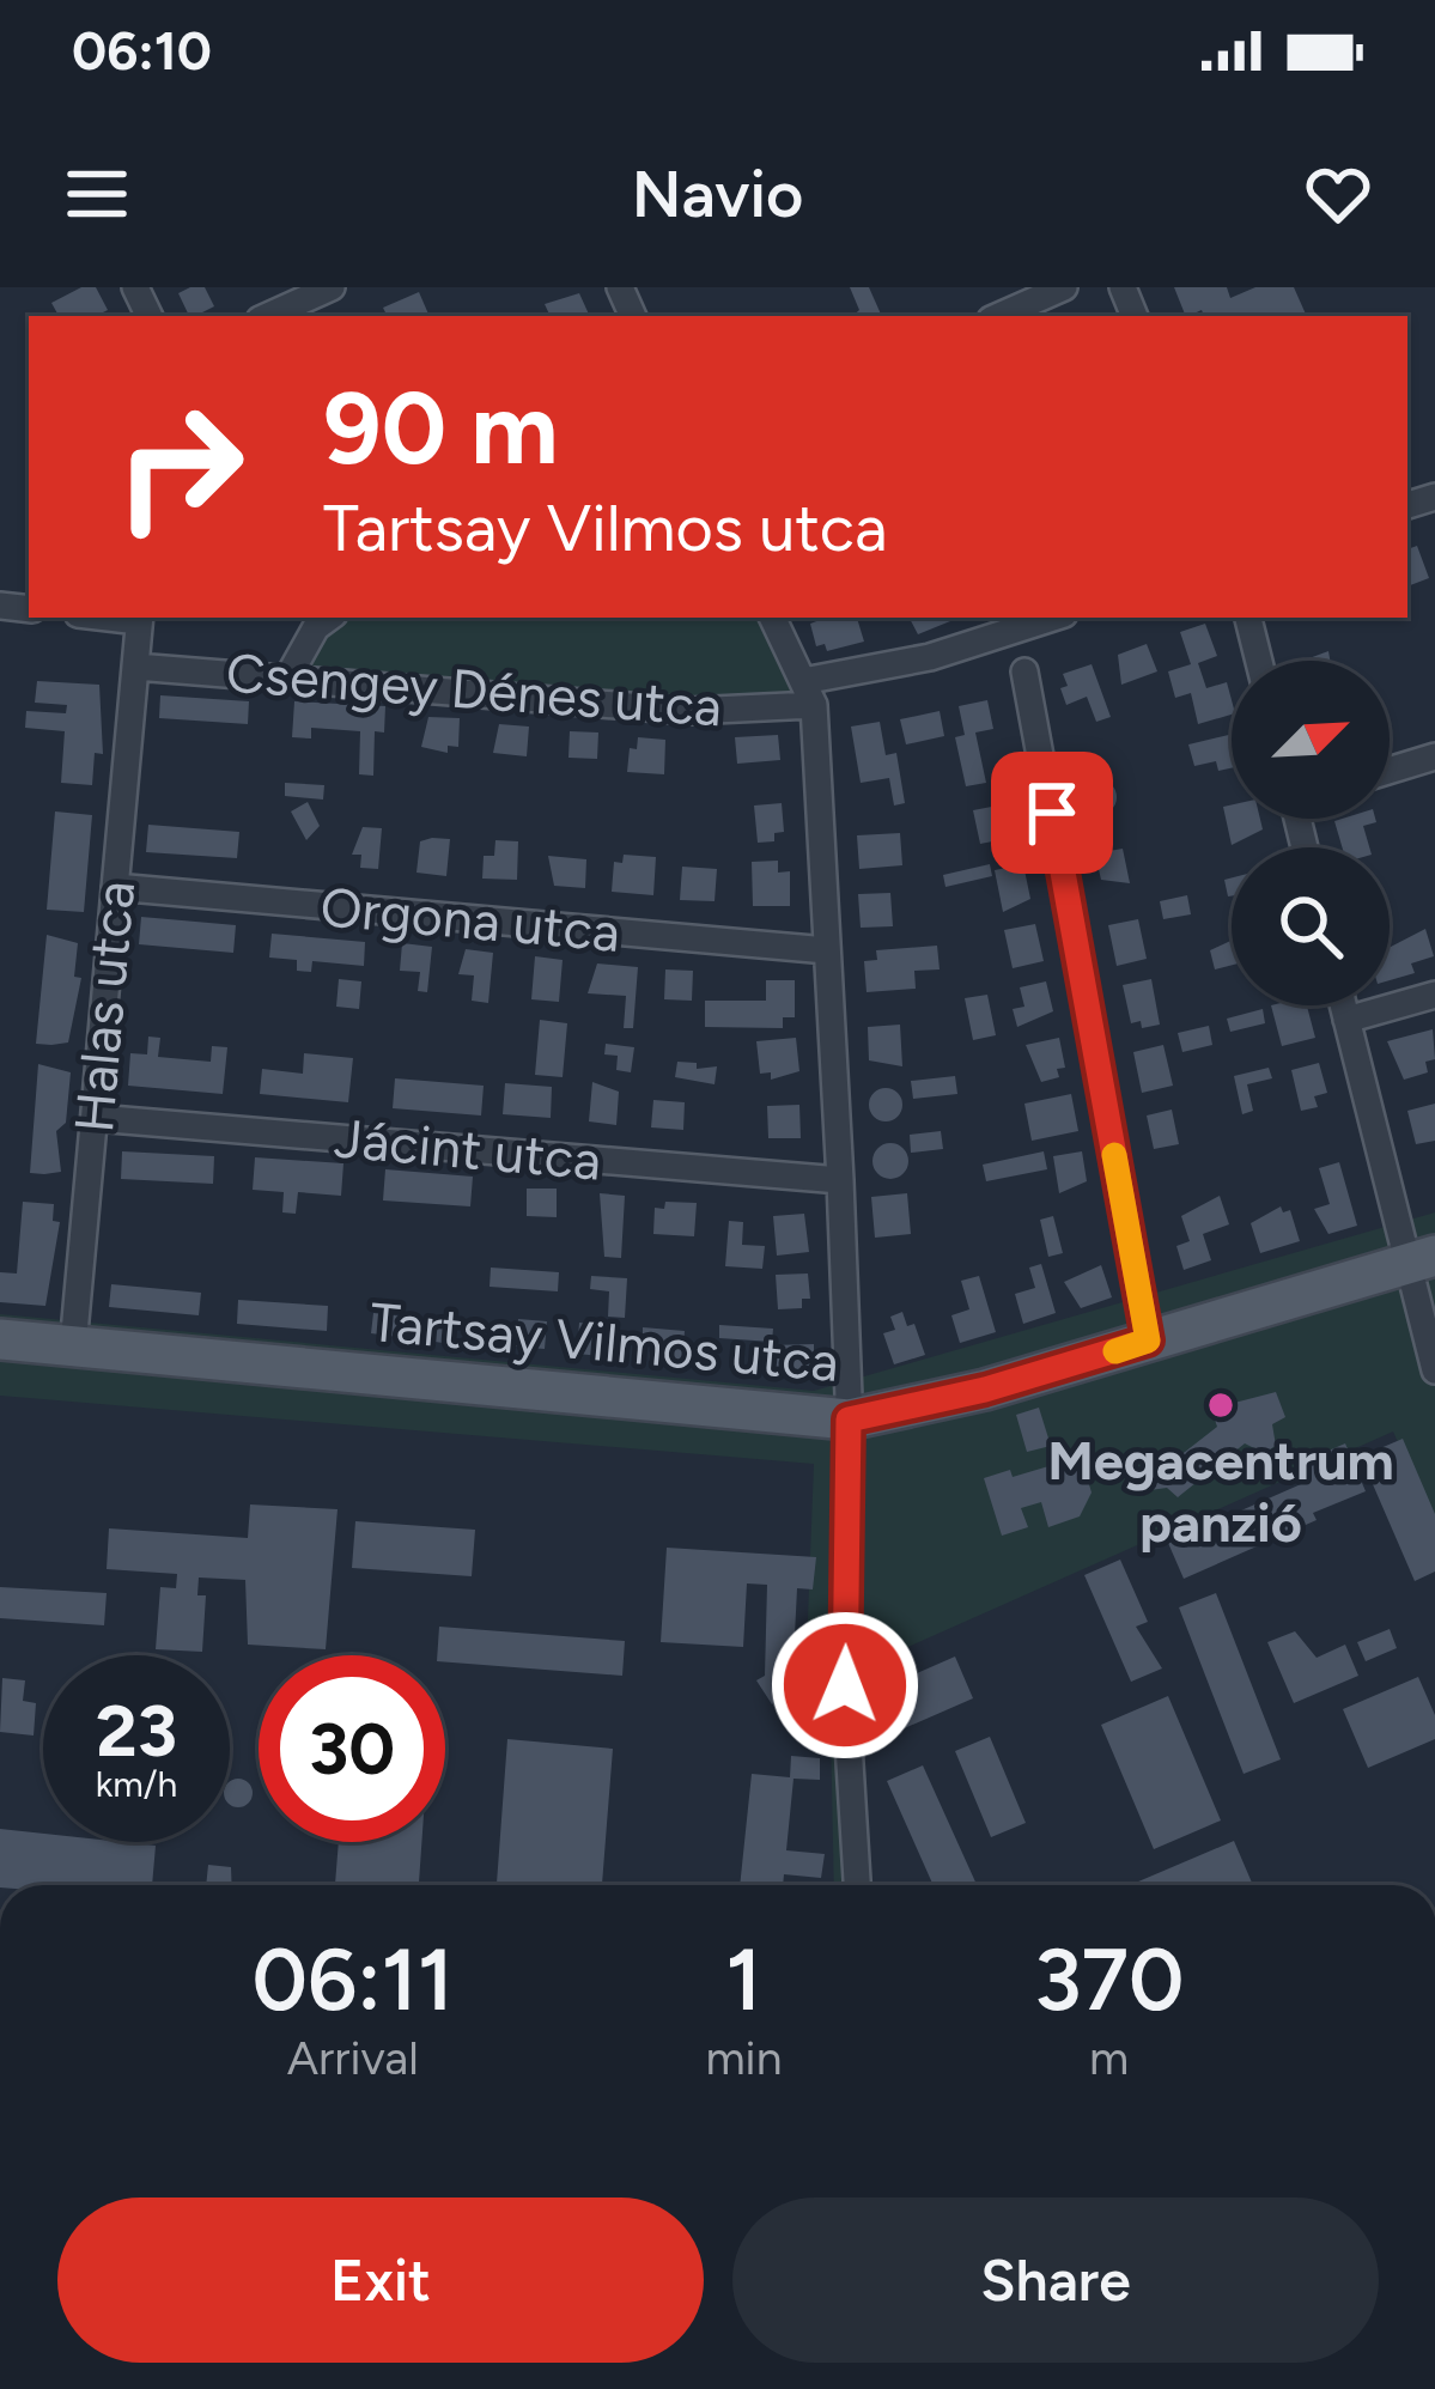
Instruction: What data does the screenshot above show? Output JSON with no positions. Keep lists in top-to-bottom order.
{
  "streets": {
    "main road": ["Tartsay Vilmos utca"],
    "street": [
      "Csengey Dénes utca",
      "Orgona utca",
      "Halas utca",
      "Jácint utca"
    ]
  },
  "crossings": [
    ["Csengey Dénes utca", "Halas utca"],
    ["Orgona utca", "Halas utca"],
    ["Halas utca", "Jácint utca"],
    ["Halas utca", "Tartsay Vilmos utca"]
  ],
  "places": ["Megacentrum panzió"],
  "north": "top right",
  "page": {
    "status": "06:10",
    "header": "Navio",
    "turn": ["90 m", "Tartsay Vilmos utca"],
    "speed": "23 km/h",
    "limit": "30",
    "eta": [
      "06:11",
      "Arrival",
      "1",
      "min",
      "370",
      "m"
    ],
    "buttons": ["Exit", "Share"]
  }
}
